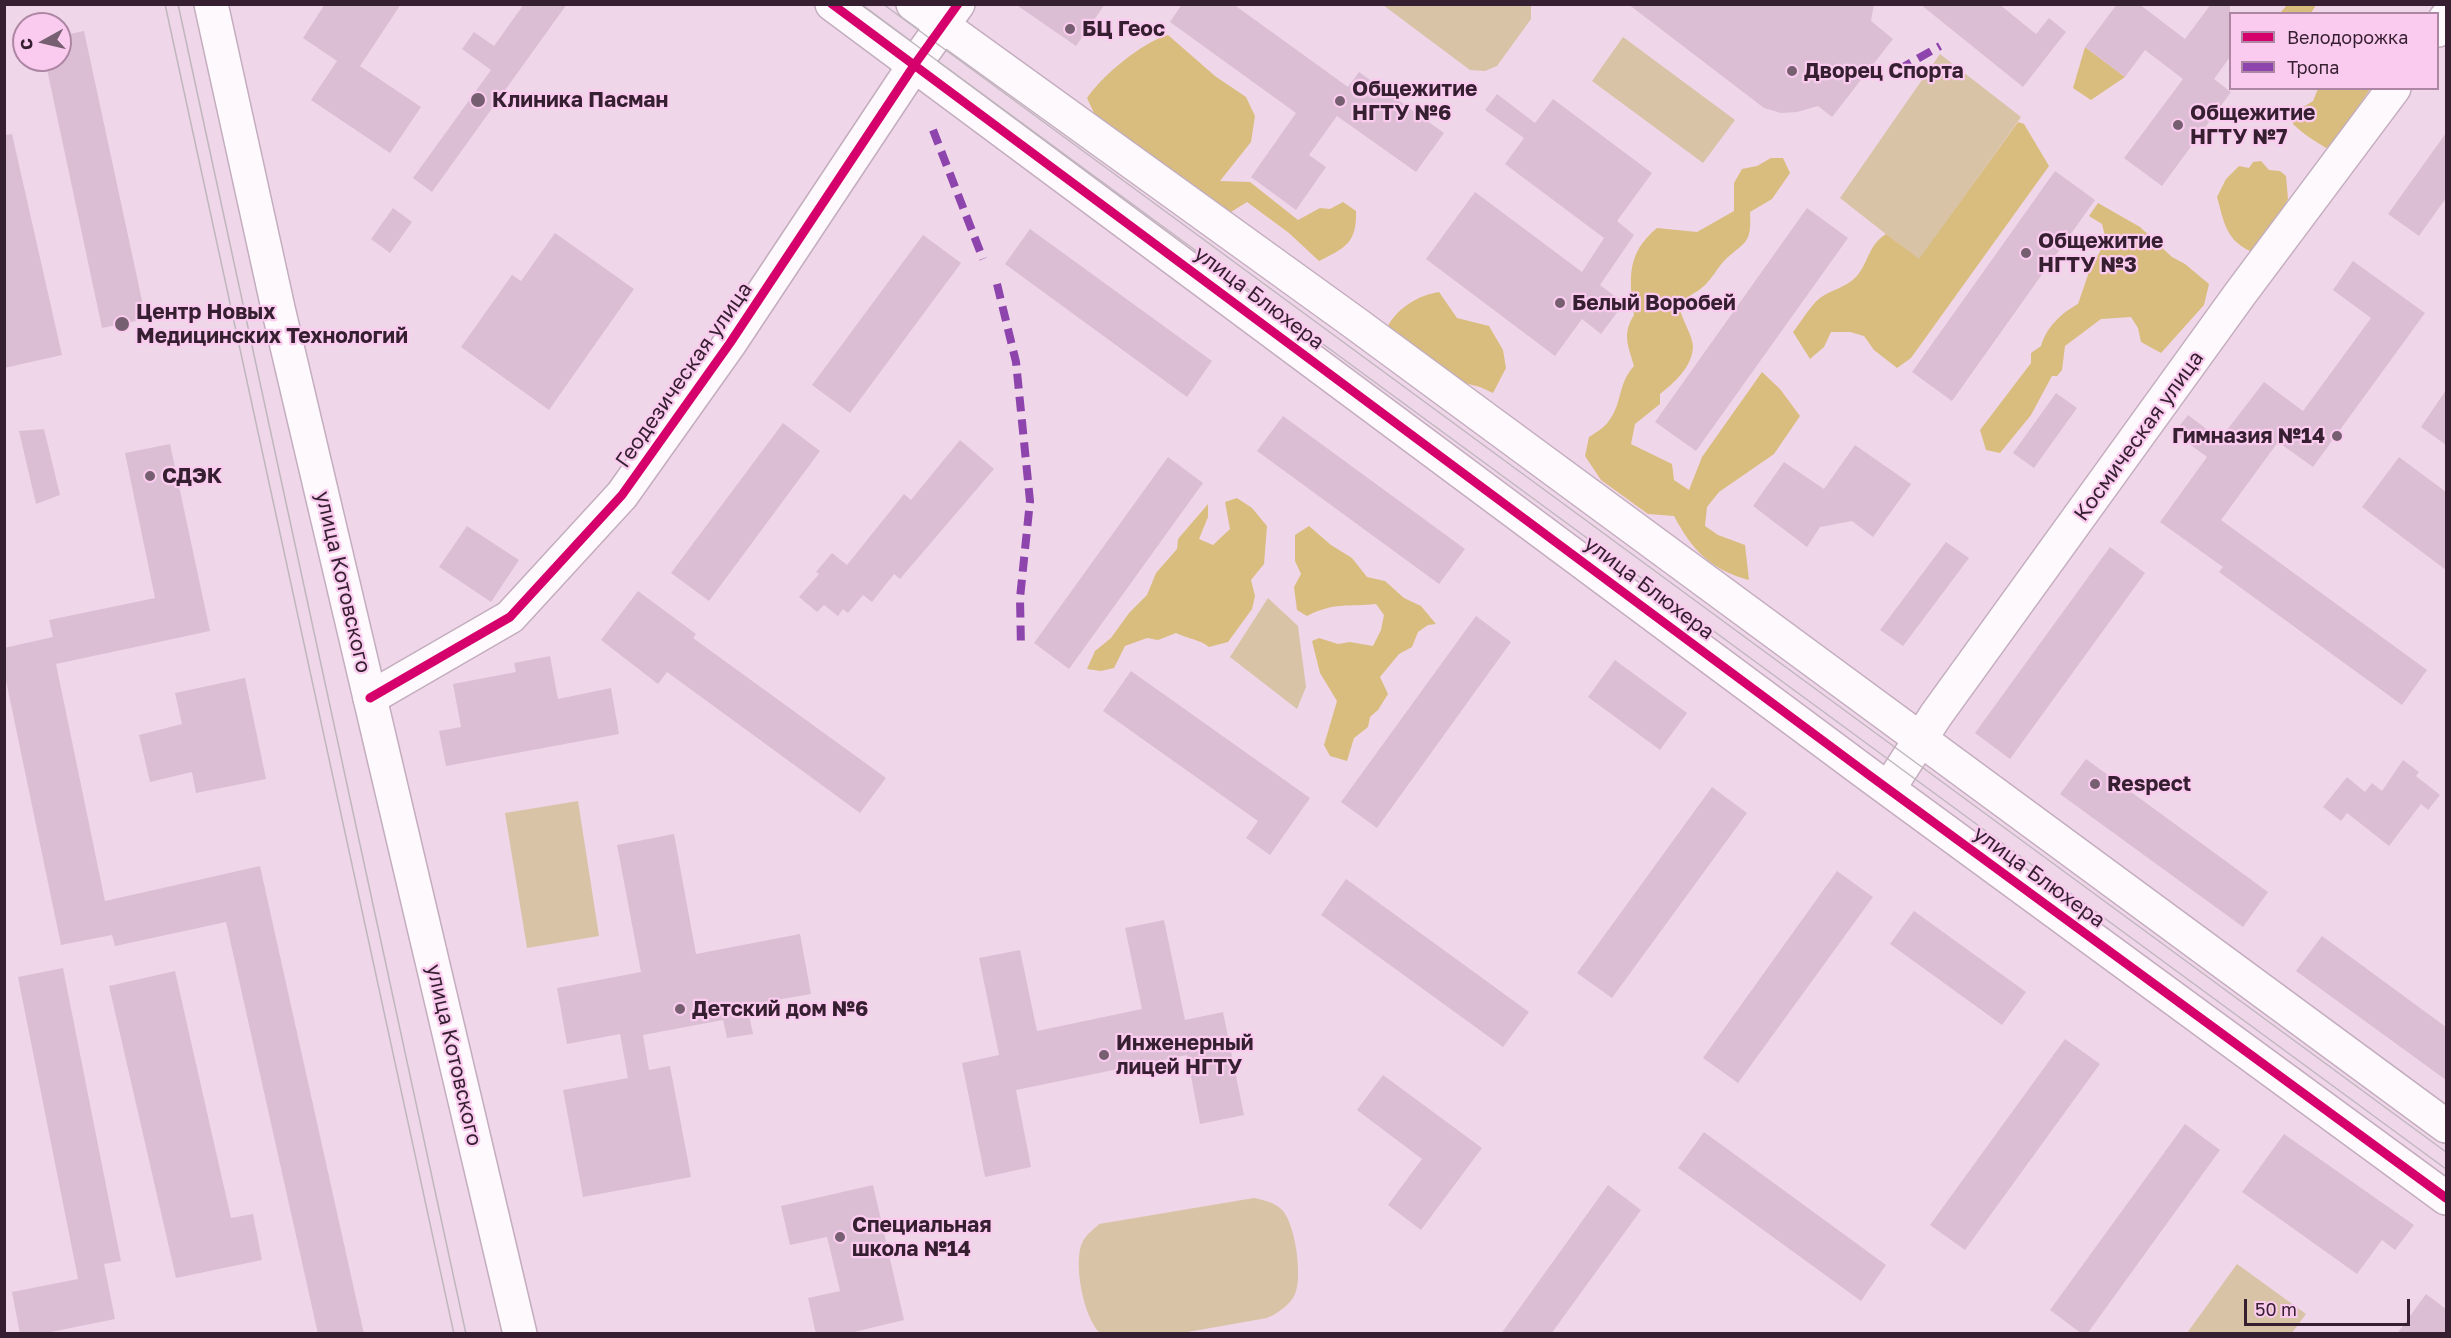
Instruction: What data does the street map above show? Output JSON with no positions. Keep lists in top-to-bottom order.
{
  "streets": {
    "street": [
      "улица Блюхера",
      "Геодезическая улица",
      "Космическая улица",
      "улица Котовского"
    ]
  },
  "crossings": [
    ["улица Блюхера", "Геодезическая улица"],
    ["улица Блюхера", "Космическая улица"],
    ["Геодезическая улица", "улица Котовского"]
  ],
  "places": [
    "БЦ Геос",
    "Дворец Спорта",
    "Клиника Пасман",
    "Общежитие НГТУ №6",
    "Общежитие НГТУ №7",
    "Общежитие НГТУ №3",
    "Белый Воробей",
    "Центр Новых Медицинских Технологий",
    "Гимназия №14",
    "СДЭК",
    "Respect",
    "Детский дом №6",
    "Инженерный лицей НГТУ",
    "Специальная школа №14"
  ],
  "legend": ["Велодорожка", "Тропа"],
  "scale_bar": "50 m",
  "north": "left"
}
